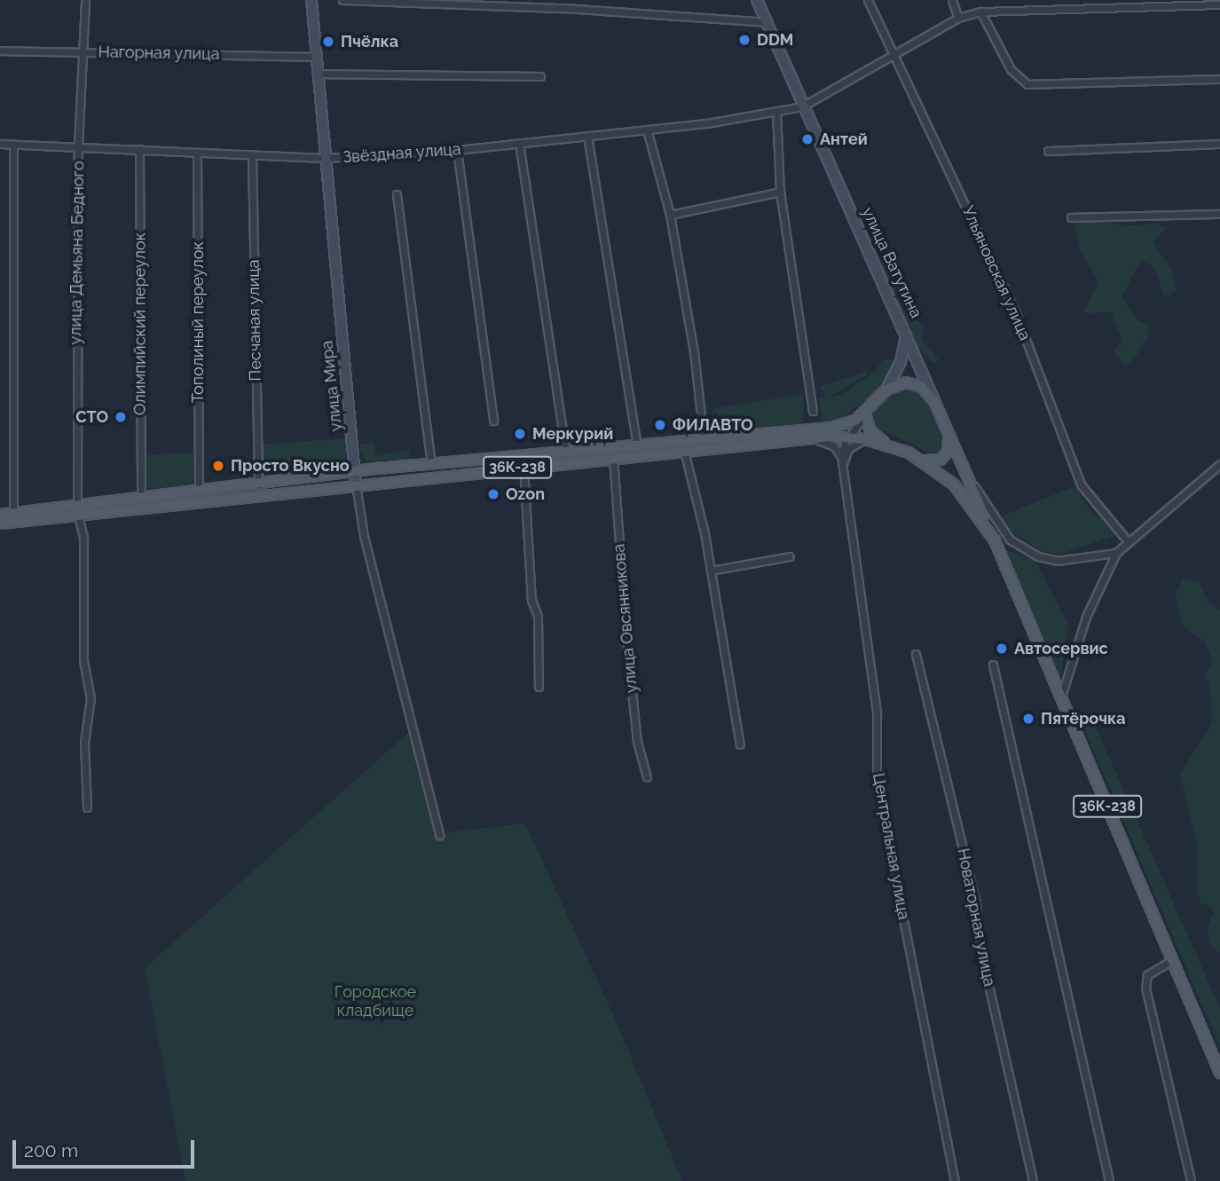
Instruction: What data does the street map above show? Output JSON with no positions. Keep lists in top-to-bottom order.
{
  "streets": {
    "main road": ["улица Ватутина", "улица Мира", "36К-238"],
    "street": [
      "Нагорная улица",
      "Звёздная улица",
      "улица Демьяна Бедного",
      "Ульяновская улица",
      "Песчаная улица",
      "Тополиный переулок",
      "Олимпийский переулок",
      "улица Овсянникова",
      "Центральная улица",
      "Новаторная улица"
    ]
  },
  "crossings": [
    ["Нагорная улица", "улица Демьяна Бедного"],
    ["Нагорная улица", "улица Мира"],
    ["Звёздная улица", "улица Демьяна Бедного"],
    ["Звёздная улица", "улица Ватутина"],
    ["Звёздная улица", "Ульяновская улица"],
    ["Звёздная улица", "Песчаная улица"],
    ["Звёздная улица", "Тополиный переулок"],
    ["Звёздная улица", "Олимпийский переулок"],
    ["Звёздная улица", "улица Мира"],
    ["улица Демьяна Бедного", "36К-238"],
    ["улица Ватутина", "36К-238"],
    ["улица Мира", "36К-238"],
    ["36К-238", "улица Овсянникова"]
  ],
  "parks": ["Городское кладбище"],
  "places": [
    "DDM",
    "Пчёлка",
    "Антей",
    "СТО",
    "ФИЛАВТО",
    "Меркурий",
    "Просто Вкусно",
    "Ozon",
    "Автосервис",
    "Пятёрочка"
  ],
  "scale_bar": "200 m"
}
